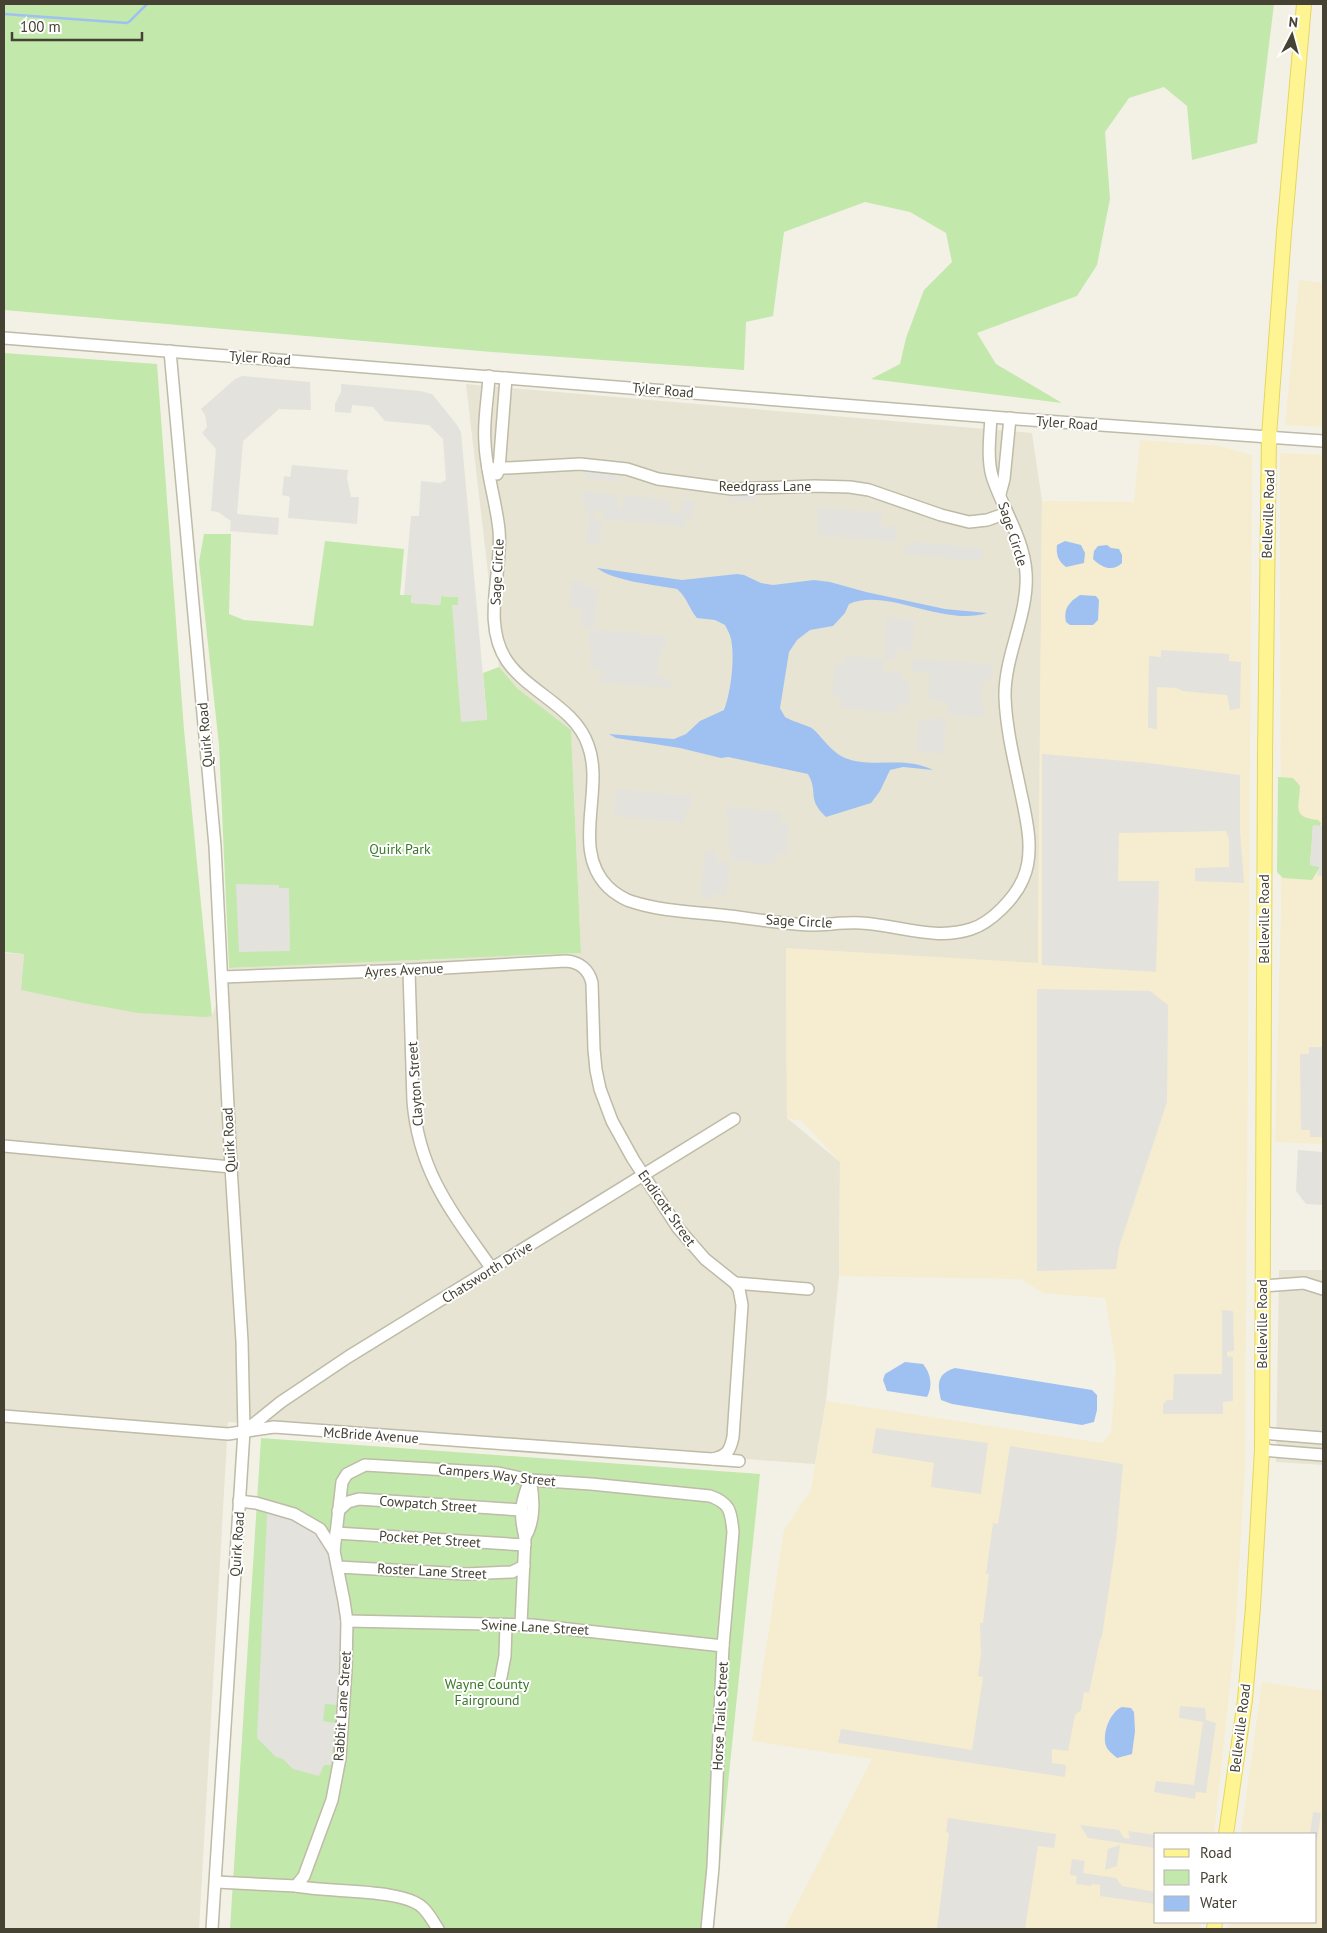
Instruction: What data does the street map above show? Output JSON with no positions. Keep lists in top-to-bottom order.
{
  "streets": {
    "main road": ["Belleville Road"],
    "street": [
      "Tyler Road",
      "Reedgrass Lane",
      "Sage Circle",
      "Quirk Road",
      "Ayres Avenue",
      "Clayton Street",
      "Endicott Street",
      "Chatsworth Drive",
      "McBride Avenue",
      "Campers Way Street",
      "Cowpatch Street",
      "Pocket Pet Street",
      "Roster Lane Street",
      "Swine Lane Street",
      "Rabbit Lane Street",
      "Horse Trails Street"
    ]
  },
  "crossings": [
    ["Tyler Road", "Belleville Road"],
    ["Tyler Road", "Sage Circle"],
    ["Tyler Road", "Quirk Road"],
    ["Reedgrass Lane", "Sage Circle"],
    ["Quirk Road", "Ayres Avenue"],
    ["Quirk Road", "Chatsworth Drive"],
    ["Quirk Road", "McBride Avenue"],
    ["Quirk Road", "Rabbit Lane Street"],
    ["Ayres Avenue", "Clayton Street"],
    ["Ayres Avenue", "Endicott Street"],
    ["Clayton Street", "Chatsworth Drive"],
    ["Endicott Street", "Chatsworth Drive"],
    ["Chatsworth Drive", "McBride Avenue"],
    ["Campers Way Street", "Cowpatch Street"],
    ["Campers Way Street", "Pocket Pet Street"],
    ["Campers Way Street", "Rabbit Lane Street"],
    ["Campers Way Street", "Horse Trails Street"],
    ["Roster Lane Street", "Rabbit Lane Street"],
    ["Swine Lane Street", "Rabbit Lane Street"],
    ["Swine Lane Street", "Horse Trails Street"]
  ],
  "parks": ["Quirk Park", "Wayne County Fairground"],
  "legend": ["Road", "Park", "Water"],
  "scale_bar": "100 m",
  "north": "top"
}
